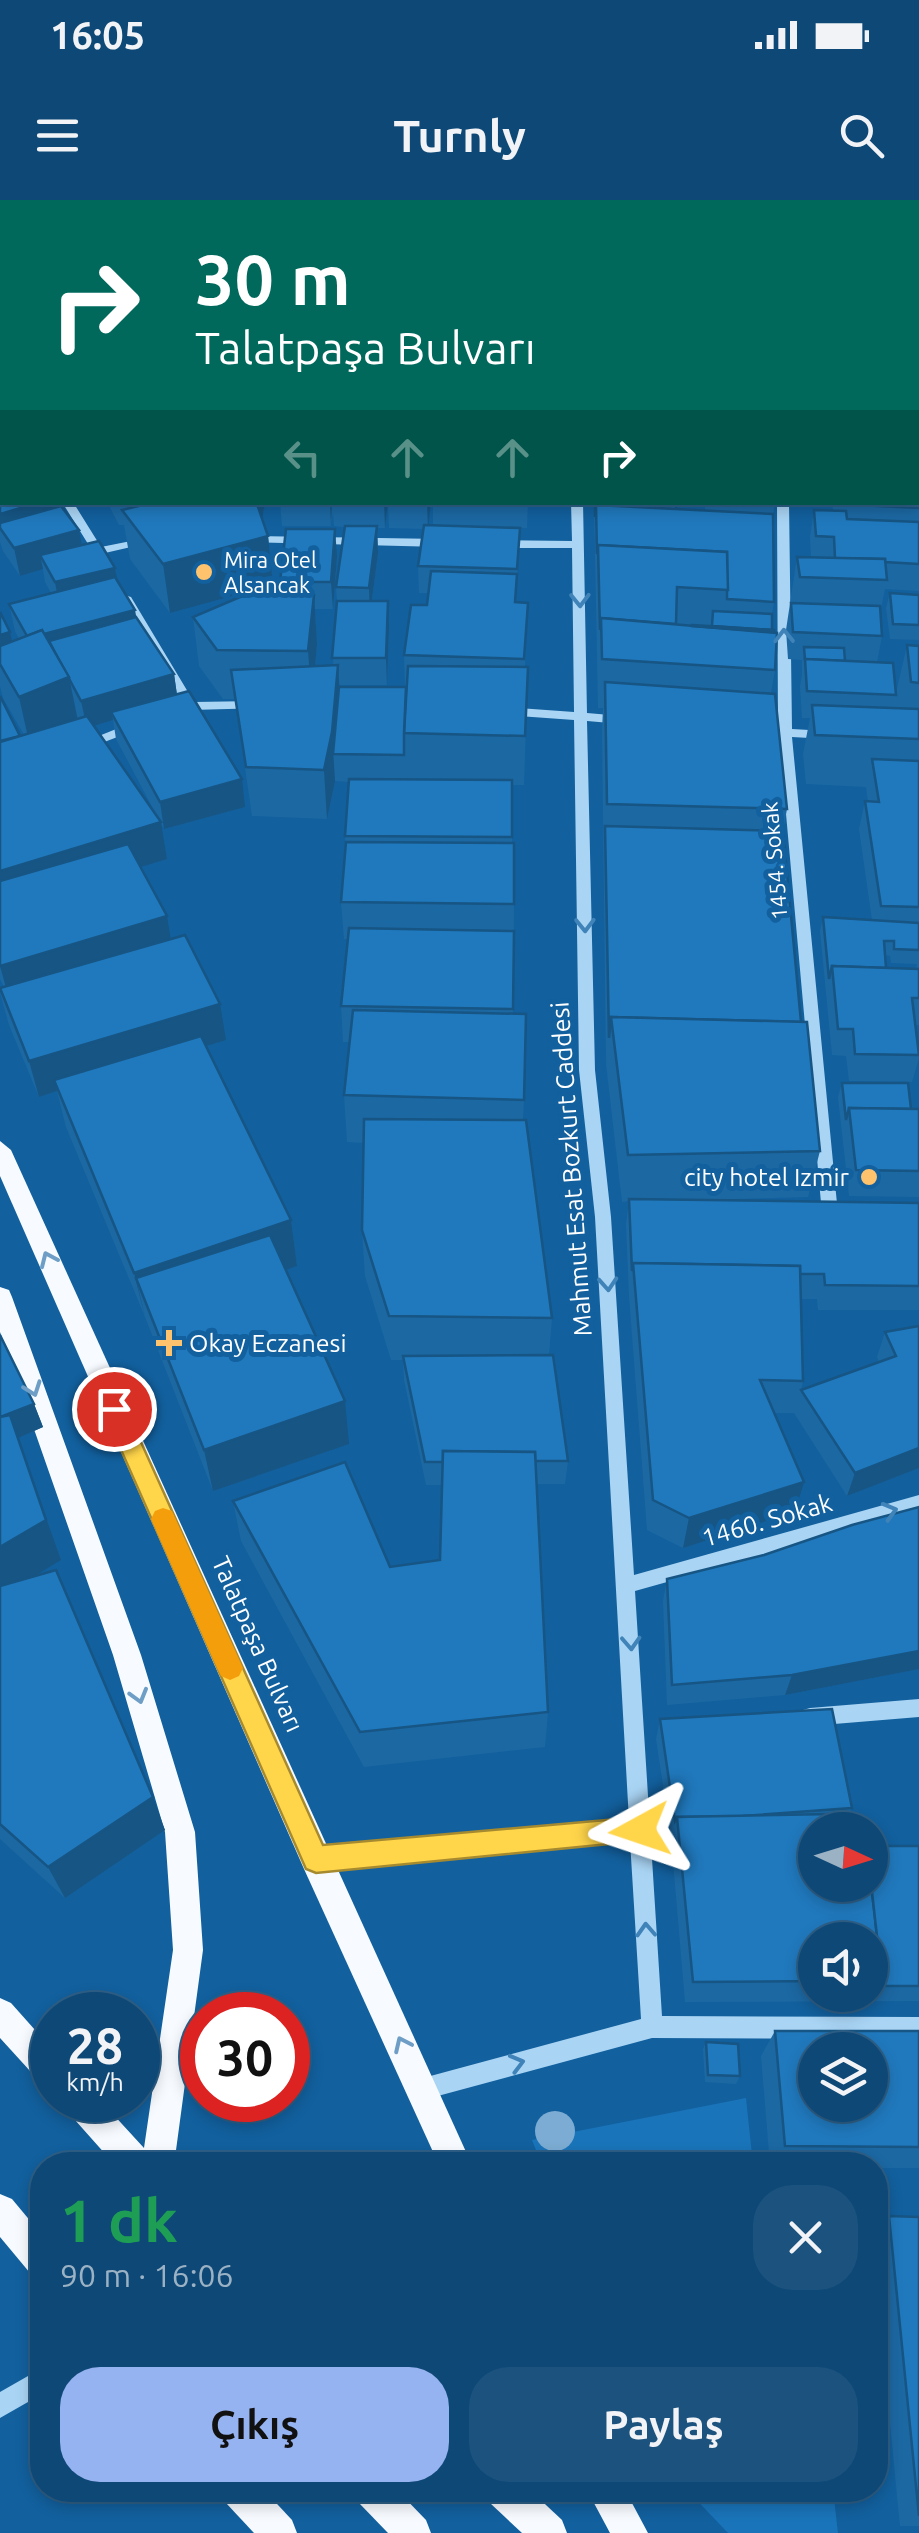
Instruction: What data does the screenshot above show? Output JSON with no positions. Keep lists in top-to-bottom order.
{
  "streets": {
    "main road": ["Talatpaşa Bulvarı"],
    "street": ["1454. Sokak", "Mahmut Esat Bozkurt Caddesi", "1460. Sokak"]
  },
  "crossings": [
    ["Mahmut Esat Bozkurt Caddesi", "1460. Sokak"]
  ],
  "one_way": ["1460. Sokak"],
  "places": {
    "other": ["Mira Otel Alsancak", "city hotel Izmir"],
    "health": ["Okay Eczanesi"]
  },
  "north": "right",
  "page": {
    "status": "16:05",
    "header": "Turnly",
    "turn": ["30 m", "Talatpaşa Bulvarı"],
    "speed": "28 km/h",
    "limit": "30",
    "heading": ["1 dk", "90 m · 16:06"],
    "buttons": ["Çıkış", "Paylaş"]
  }
}
